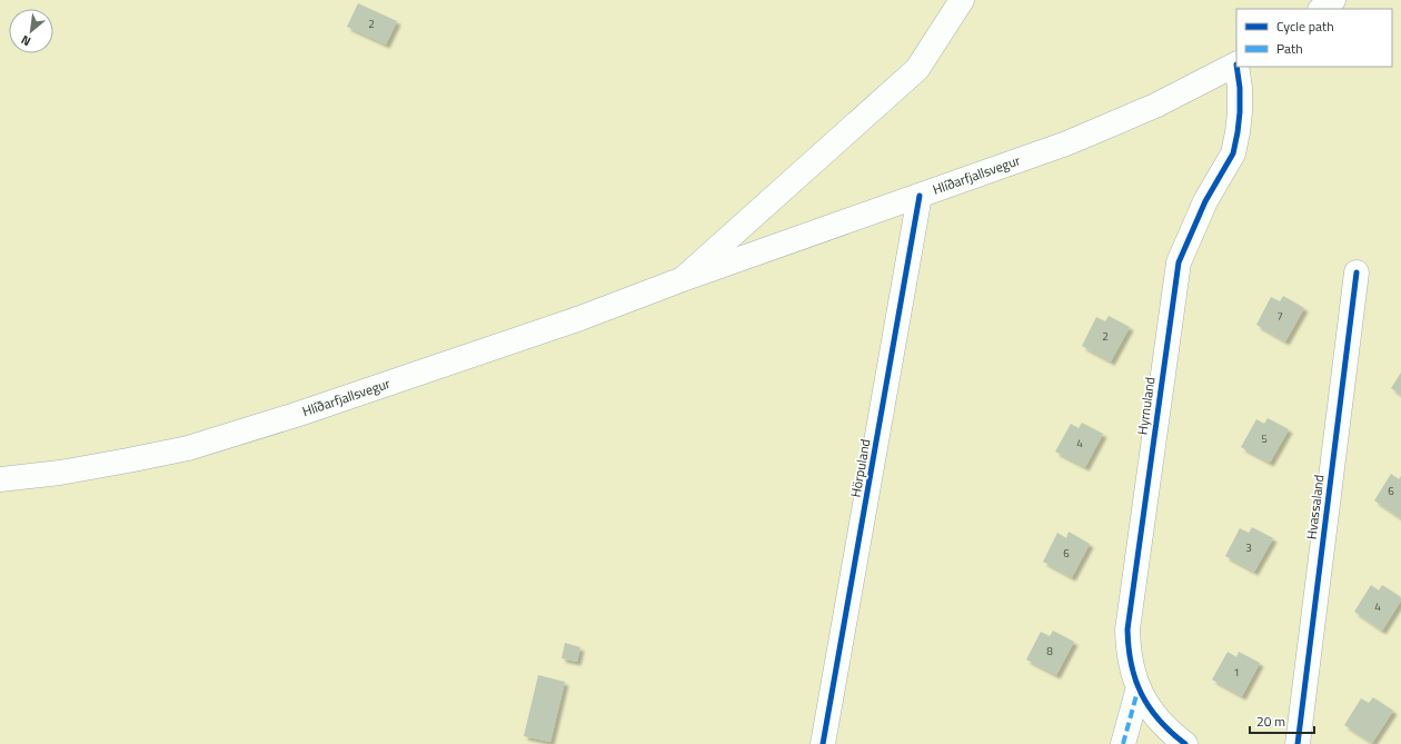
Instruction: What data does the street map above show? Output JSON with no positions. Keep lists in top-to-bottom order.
{
  "streets": {
    "street": [
      "Hlíðarfjallsvegur",
      "Hyrnuland",
      "Hörpuland",
      "Hvassaland"
    ]
  },
  "crossings": [
    ["Hlíðarfjallsvegur", "Hörpuland"]
  ],
  "house_numbers": [
    "2",
    "7",
    "2",
    "5",
    "4",
    "6",
    "3",
    "6",
    "4",
    "8",
    "1"
  ],
  "legend": ["Cycle path", "Path"],
  "scale_bar": "20 m",
  "north": "bottom left"
}
